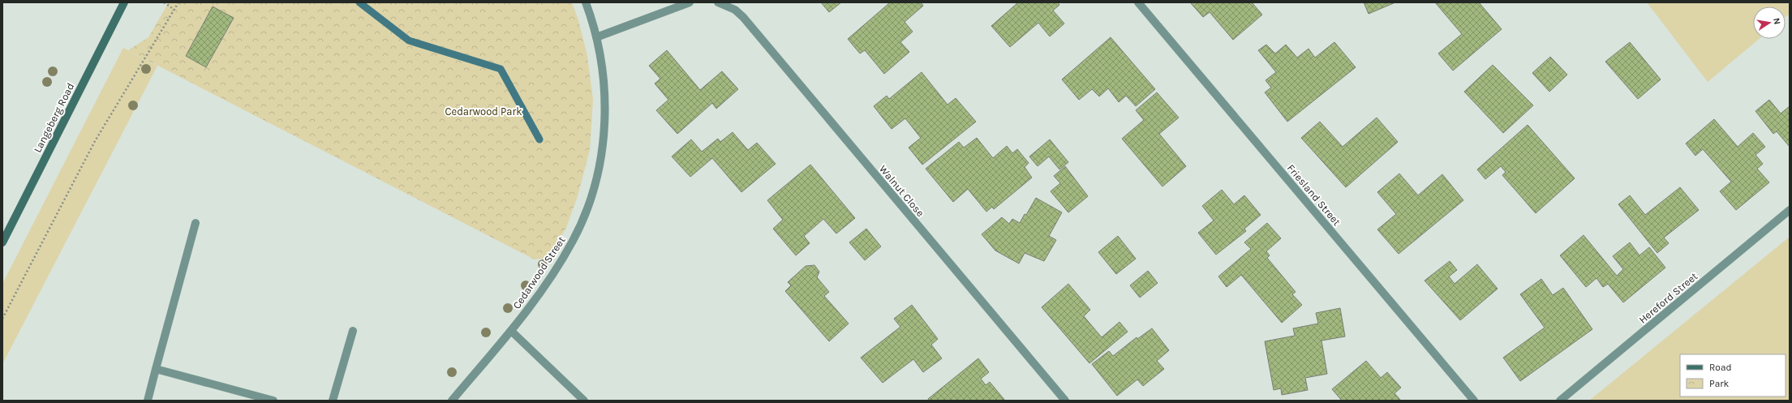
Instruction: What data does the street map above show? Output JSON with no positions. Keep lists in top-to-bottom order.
{
  "streets": {
    "main road": ["Langeberg Road"],
    "street": [
      "Walnut Close",
      "Friesland Street",
      "Cedarwood Street",
      "Hereford Street"
    ]
  },
  "parks": ["Cedarwood Park"],
  "legend": ["Road", "Park"],
  "north": "right"
}
